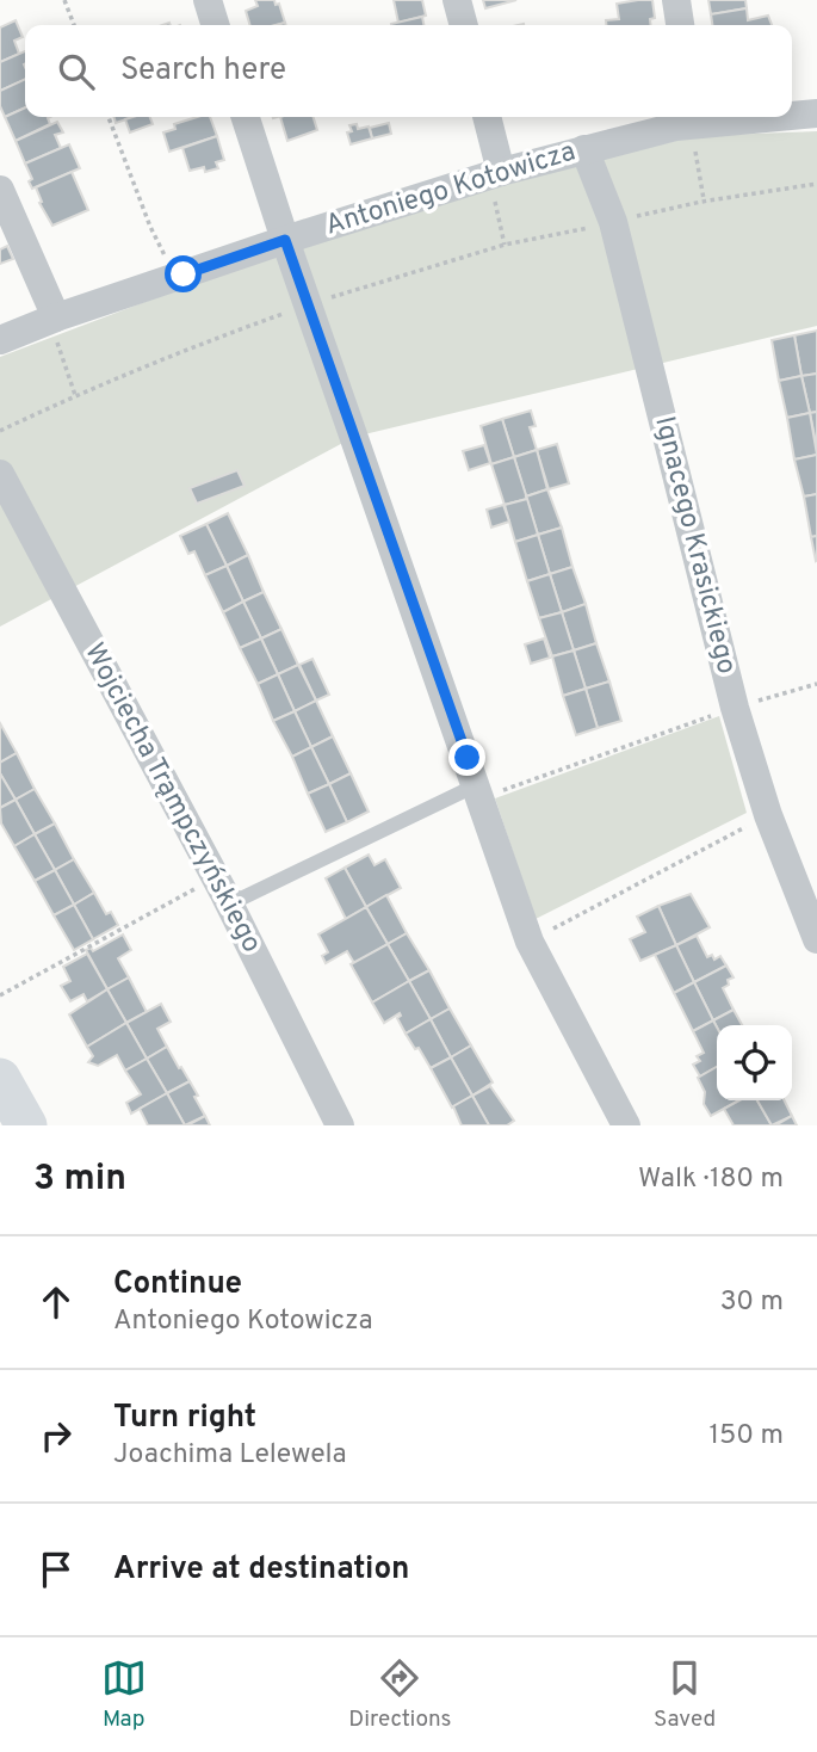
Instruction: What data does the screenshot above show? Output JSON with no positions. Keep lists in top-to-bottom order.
{
  "streets": {
    "street": ["Antoniego Kotowicza", "Ignacego Krasickiego", "Wojciecha Trąmpczyńskiego"]
  },
  "crossings": [
    ["Antoniego Kotowicza", "Ignacego Krasickiego"]
  ],
  "page": {
    "search": "Search here",
    "heading": ["3 min", "Walk · 180 m"],
    "list": [
      ["Continue", "Antoniego Kotowicza", "30 m"],
      ["Turn right", "Joachima Lelewela", "150 m"],
      "Arrive at destination"
    ],
    "nav": ["Map", "Directions", "Saved"]
  }
}
